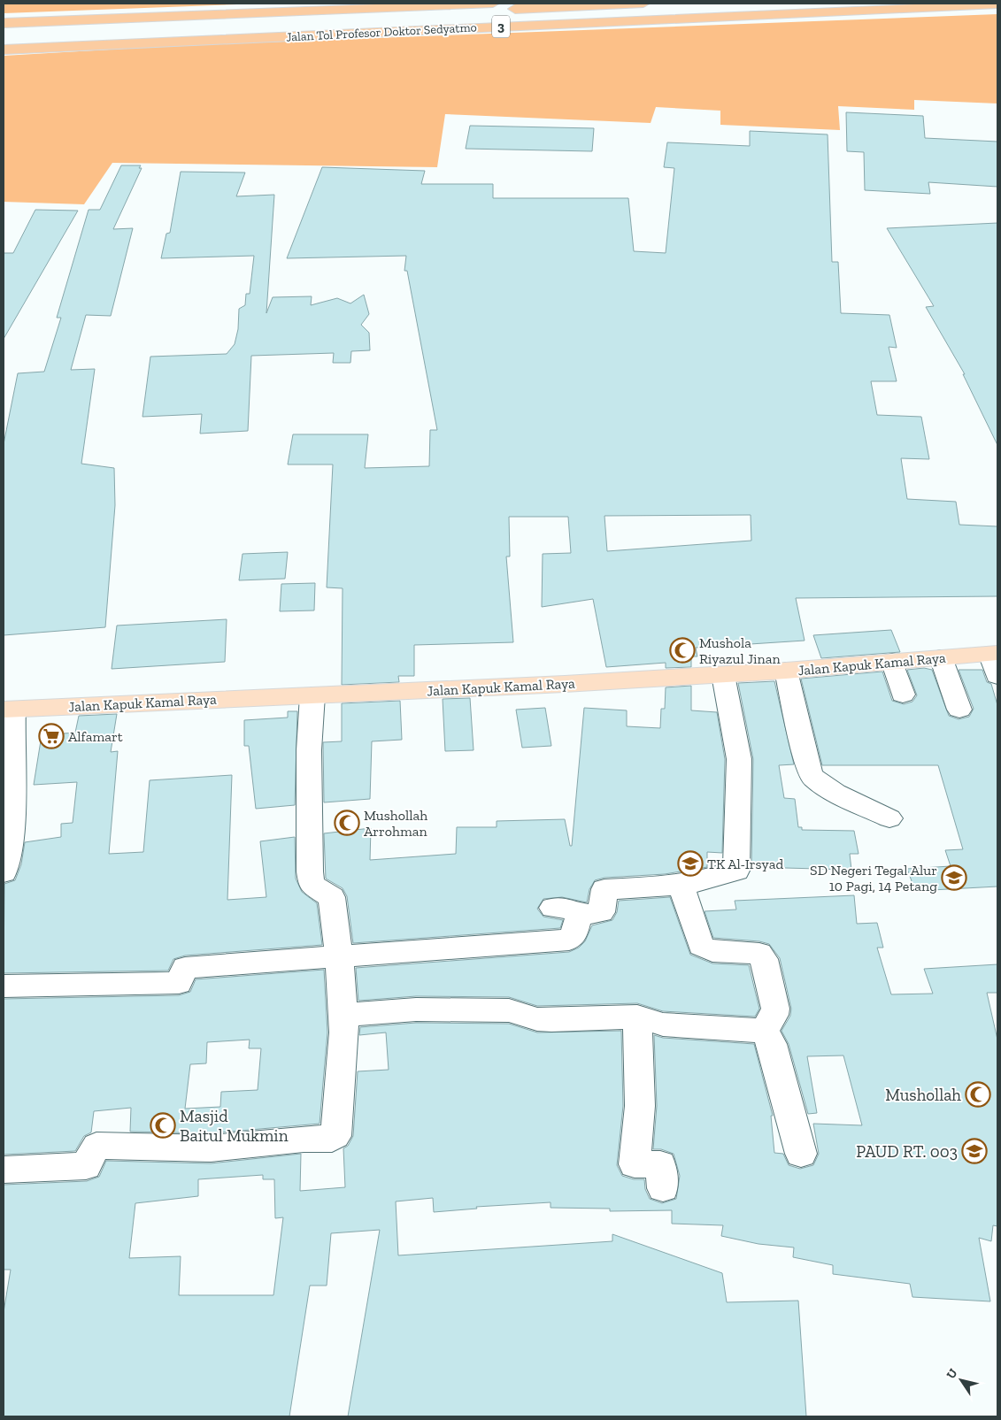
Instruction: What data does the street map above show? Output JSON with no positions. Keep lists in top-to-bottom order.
{
  "streets": {
    "highway": ["3", "Jalan Tol Profesor Doktor Sedyatmo"],
    "main road": ["Jalan Kapuk Kamal Raya"]
  },
  "places": {
    "mosque": [
      "Mushola Riyazul Jinan",
      "Mushollah Arrohman",
      "Mushollah",
      "Masjid Baitul Mukmin"
    ],
    "supermarket": ["Alfamart"],
    "school or university": ["TK Al-Irsyad", "SD Negeri Tegal Alur 10 Pagi, 14 Petang", "PAUD RT. 003"]
  },
  "north": "top left"
}
